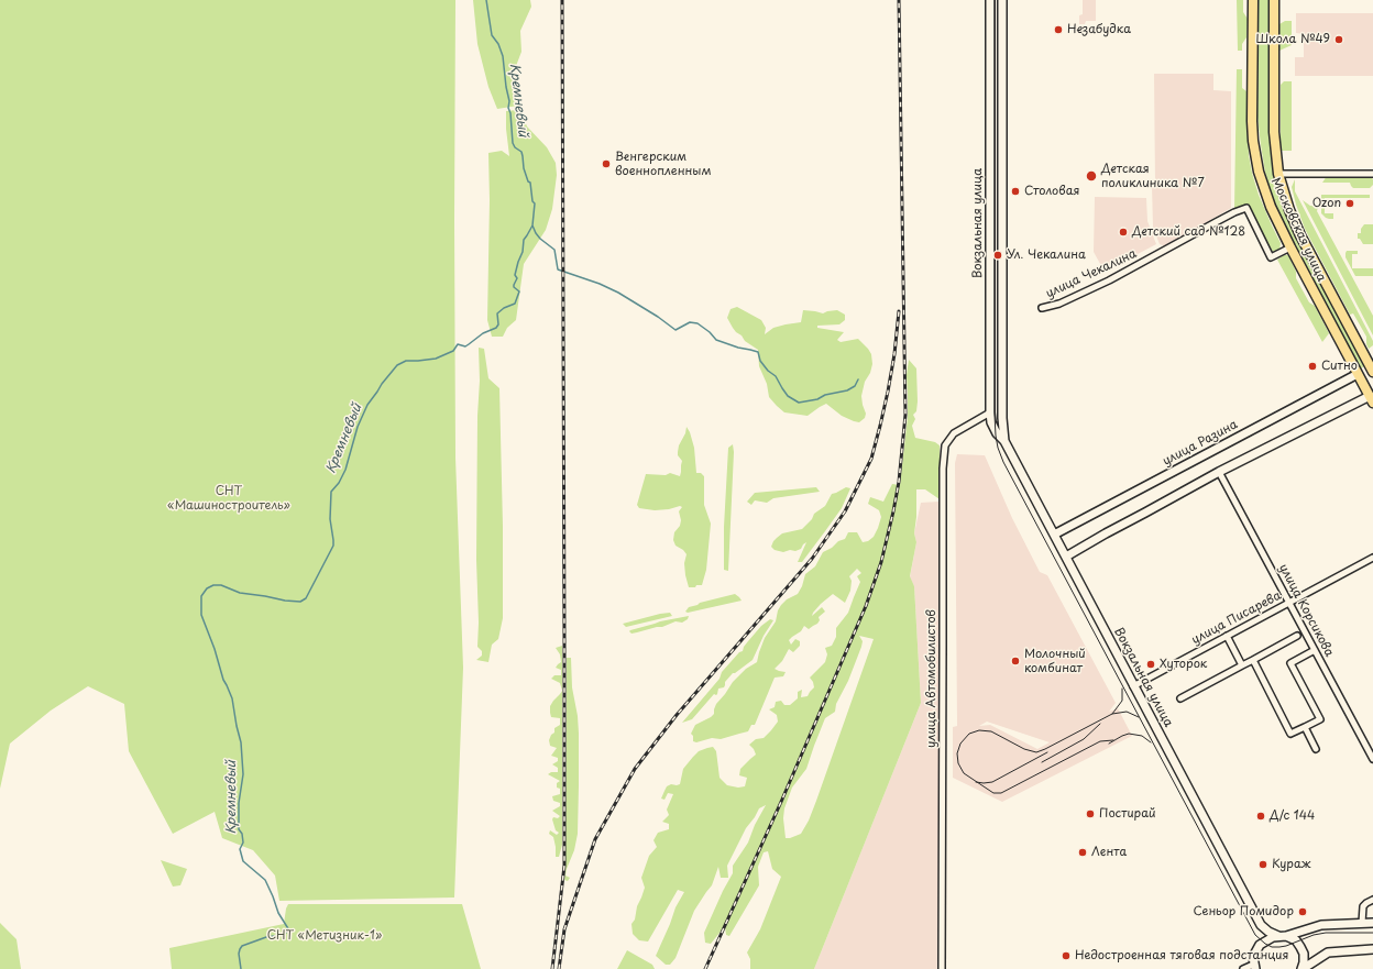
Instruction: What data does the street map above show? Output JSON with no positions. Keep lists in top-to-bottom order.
{
  "streets": {
    "main road": ["Вокзальная улица", "Московская улица", "улица Разина"],
    "street": [
      "улица Чекалина",
      "улица Корсикова",
      "улица Писарева",
      "улица Автомобилистов"
    ]
  },
  "crossings": [
    ["Вокзальная улица", "улица Разина"],
    ["Вокзальная улица", "улица Писарева"],
    ["Вокзальная улица", "улица Автомобилистов"],
    ["Московская улица", "улица Чекалина"],
    ["Московская улица", "улица Разина"],
    ["улица Корсикова", "улица Писарева"]
  ],
  "water": ["Кремневый"],
  "parks": ["СНТ «Машиностроитель»", "СНТ «Метизник-1»"],
  "places": [
    "Незабудка",
    "Школа №49",
    "Венгерским военнопленным",
    "Детская поликлиника №7",
    "Столовая",
    "Ozon",
    "Детский сад №128",
    "Ул. Чекалина",
    "Ситно",
    "Молочный комбинат",
    "Хуторок",
    "Постирай",
    "Д/с 144",
    "Лента",
    "Кураж",
    "Сеньор Помидор",
    "Недостроенная тяговая подстанция"
  ]
}
